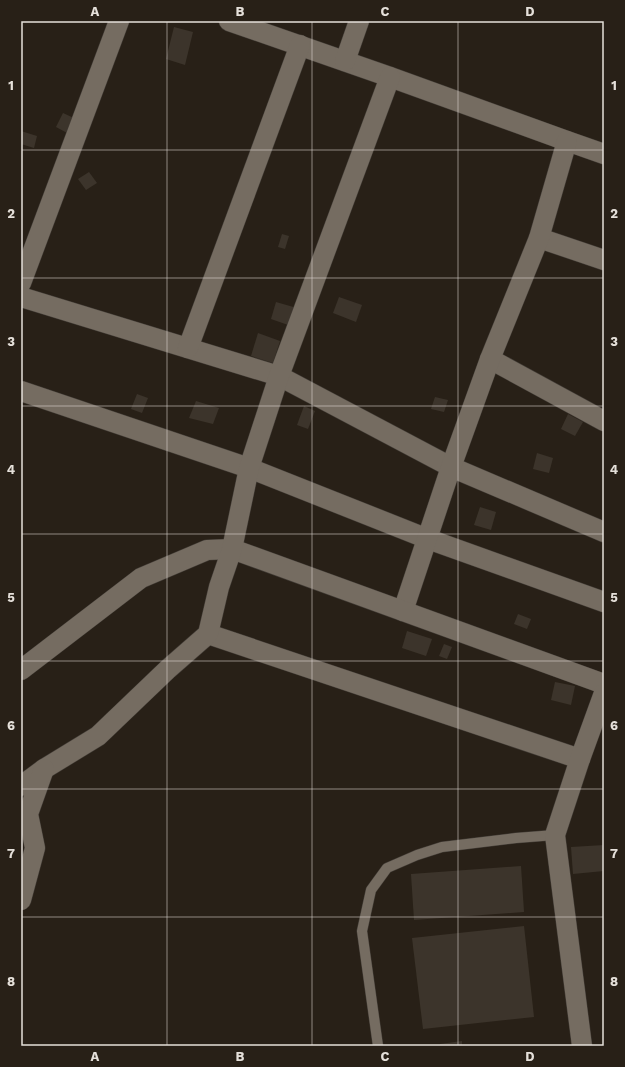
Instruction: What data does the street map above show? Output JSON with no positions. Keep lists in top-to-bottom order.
{
  "grid": {
    "columns": [
      "A",
      "B",
      "C",
      "D"
    ],
    "rows": [
      "1",
      "2",
      "3",
      "4",
      "5",
      "6",
      "7",
      "8"
    ]
  }
}
